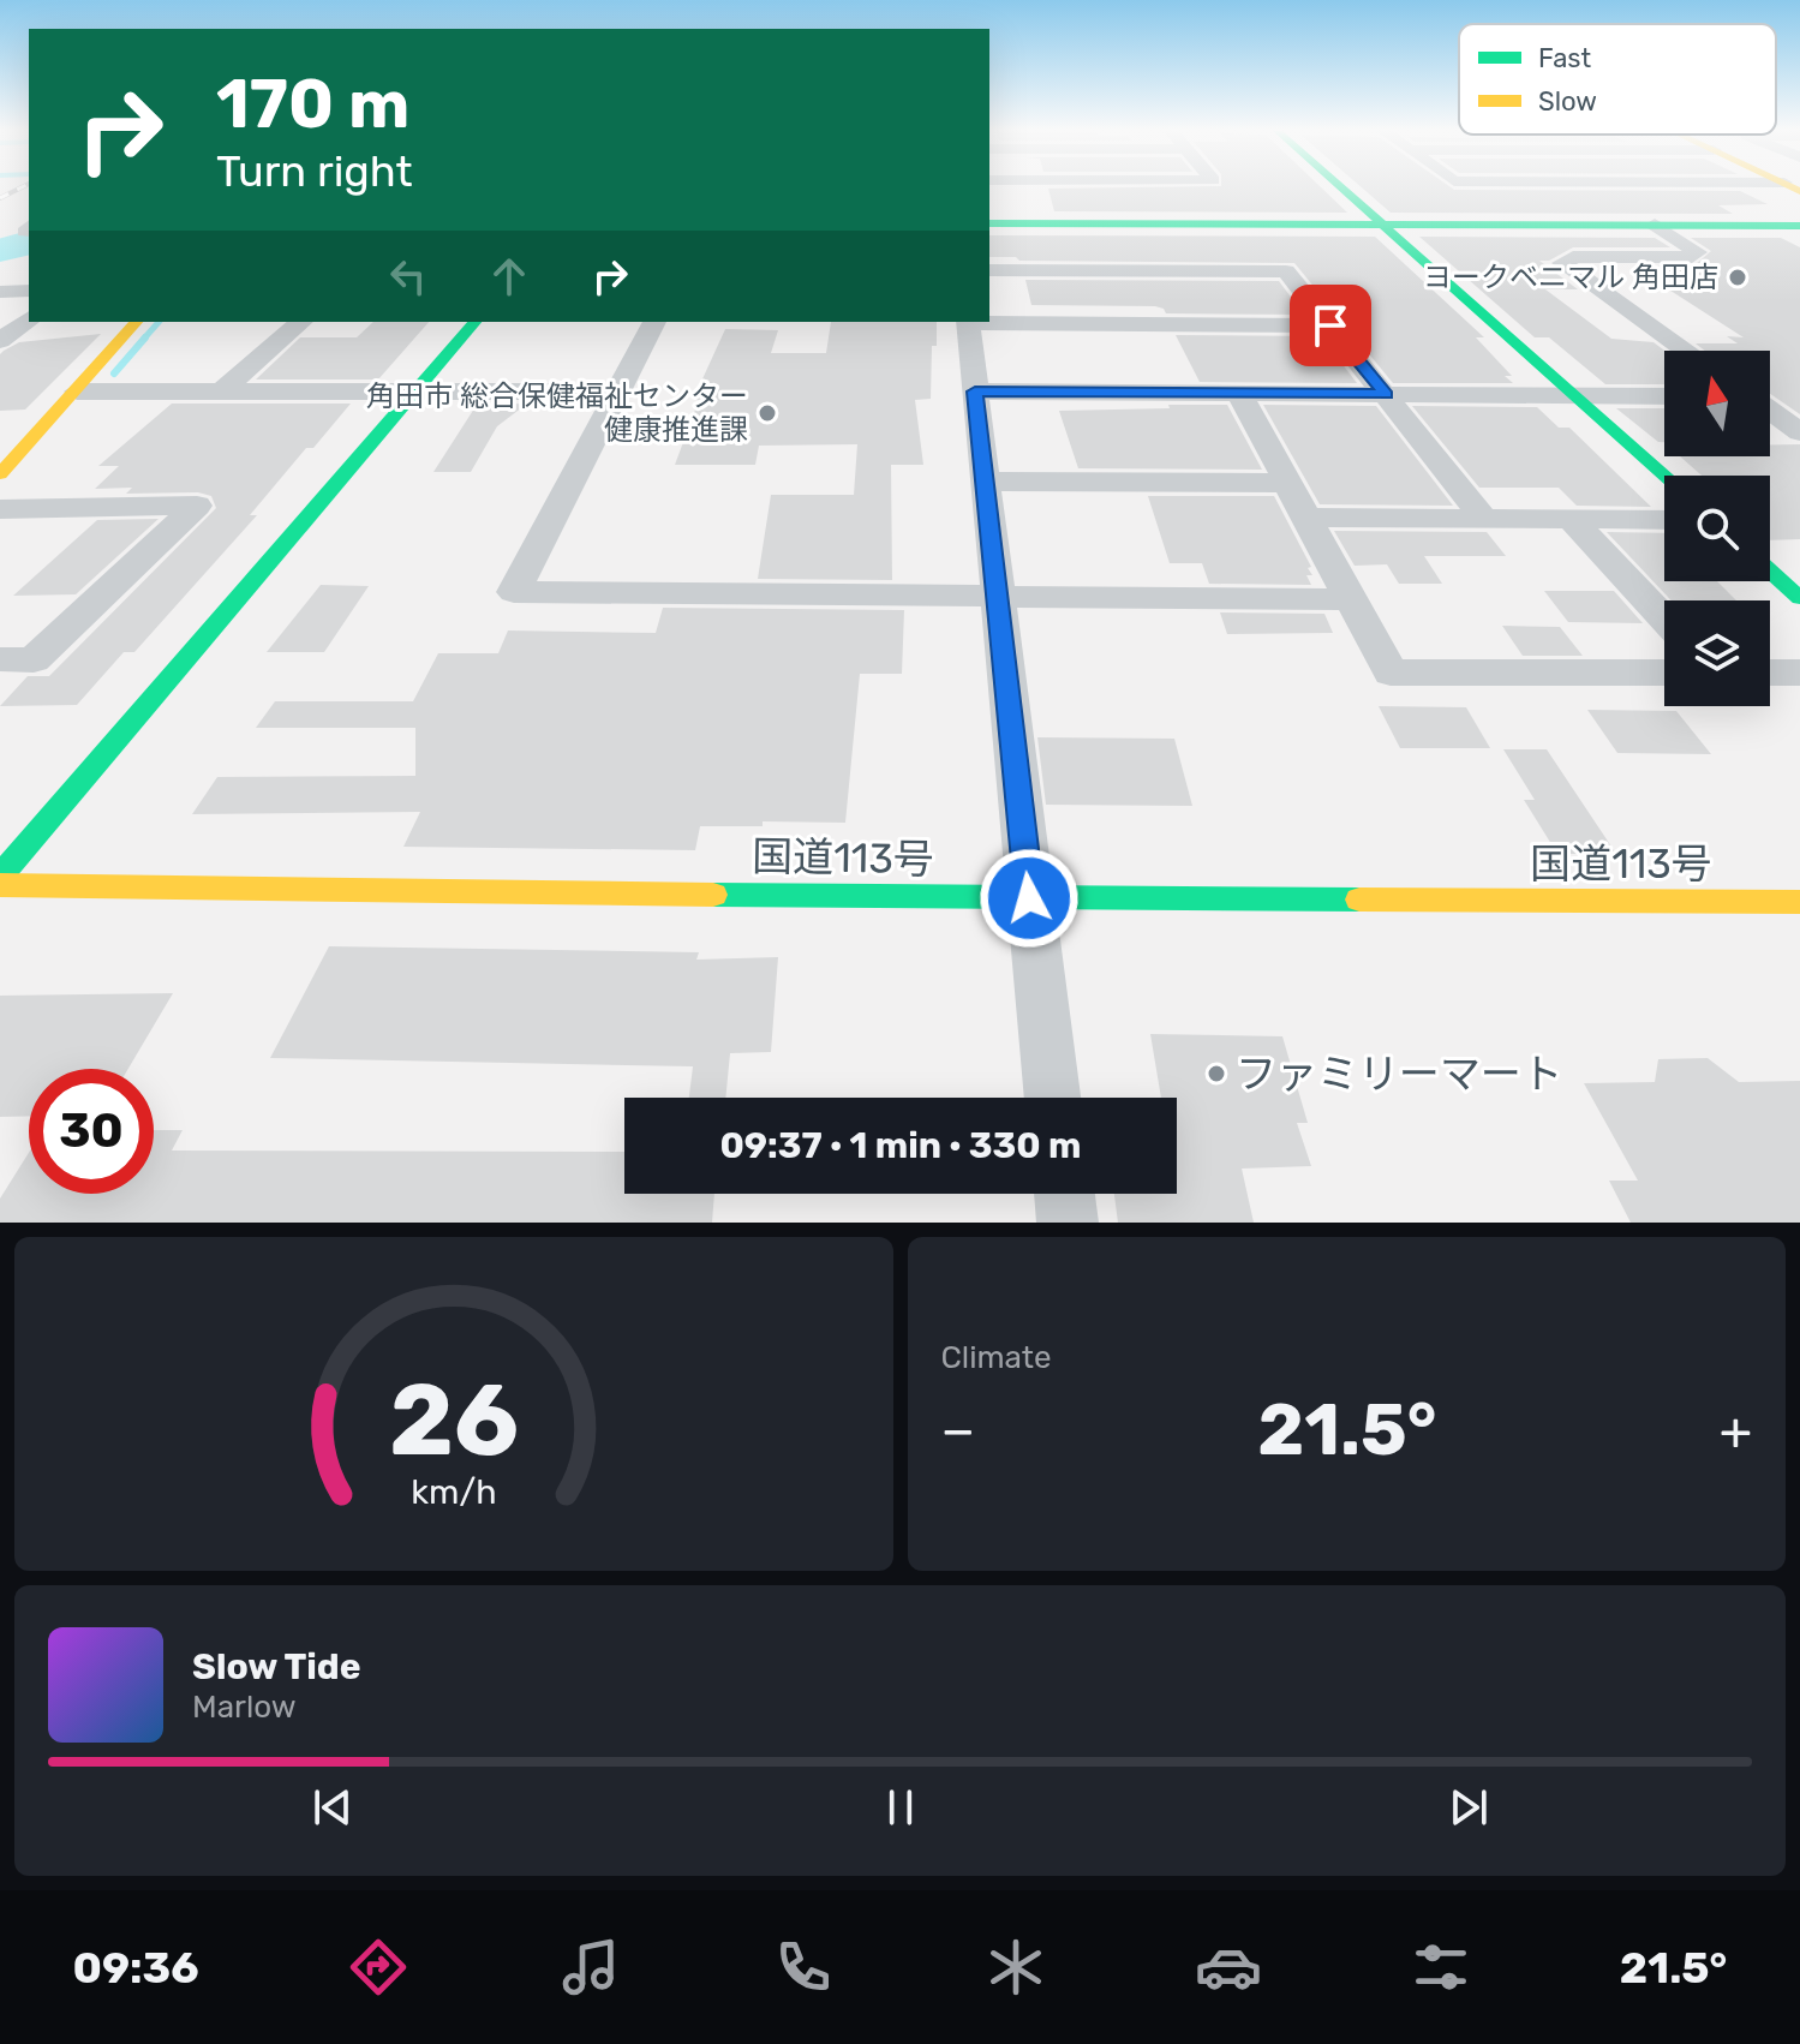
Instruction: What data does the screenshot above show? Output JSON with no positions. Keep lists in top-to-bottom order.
{
  "streets": {
    "main road": ["国道113号"]
  },
  "places": ["ヨークベニマル 角田店", "角田市 総合保健福祉センター 健康推進課", "ファミリーマート"],
  "legend": ["Fast", "Slow"],
  "north": "top",
  "page": {
    "turn": ["170 m", "Turn right"],
    "limit": "30",
    "trip": "09:37 · 1 min · 330 m",
    "tile": "Climate",
    "heat": ["−", "21.5°", "+"],
    "song": ["Slow Tide", "Marlow"],
    "tabs": ["09:36", "21.5°"],
    "gauge": ["26", "km/h"]
  }
}
